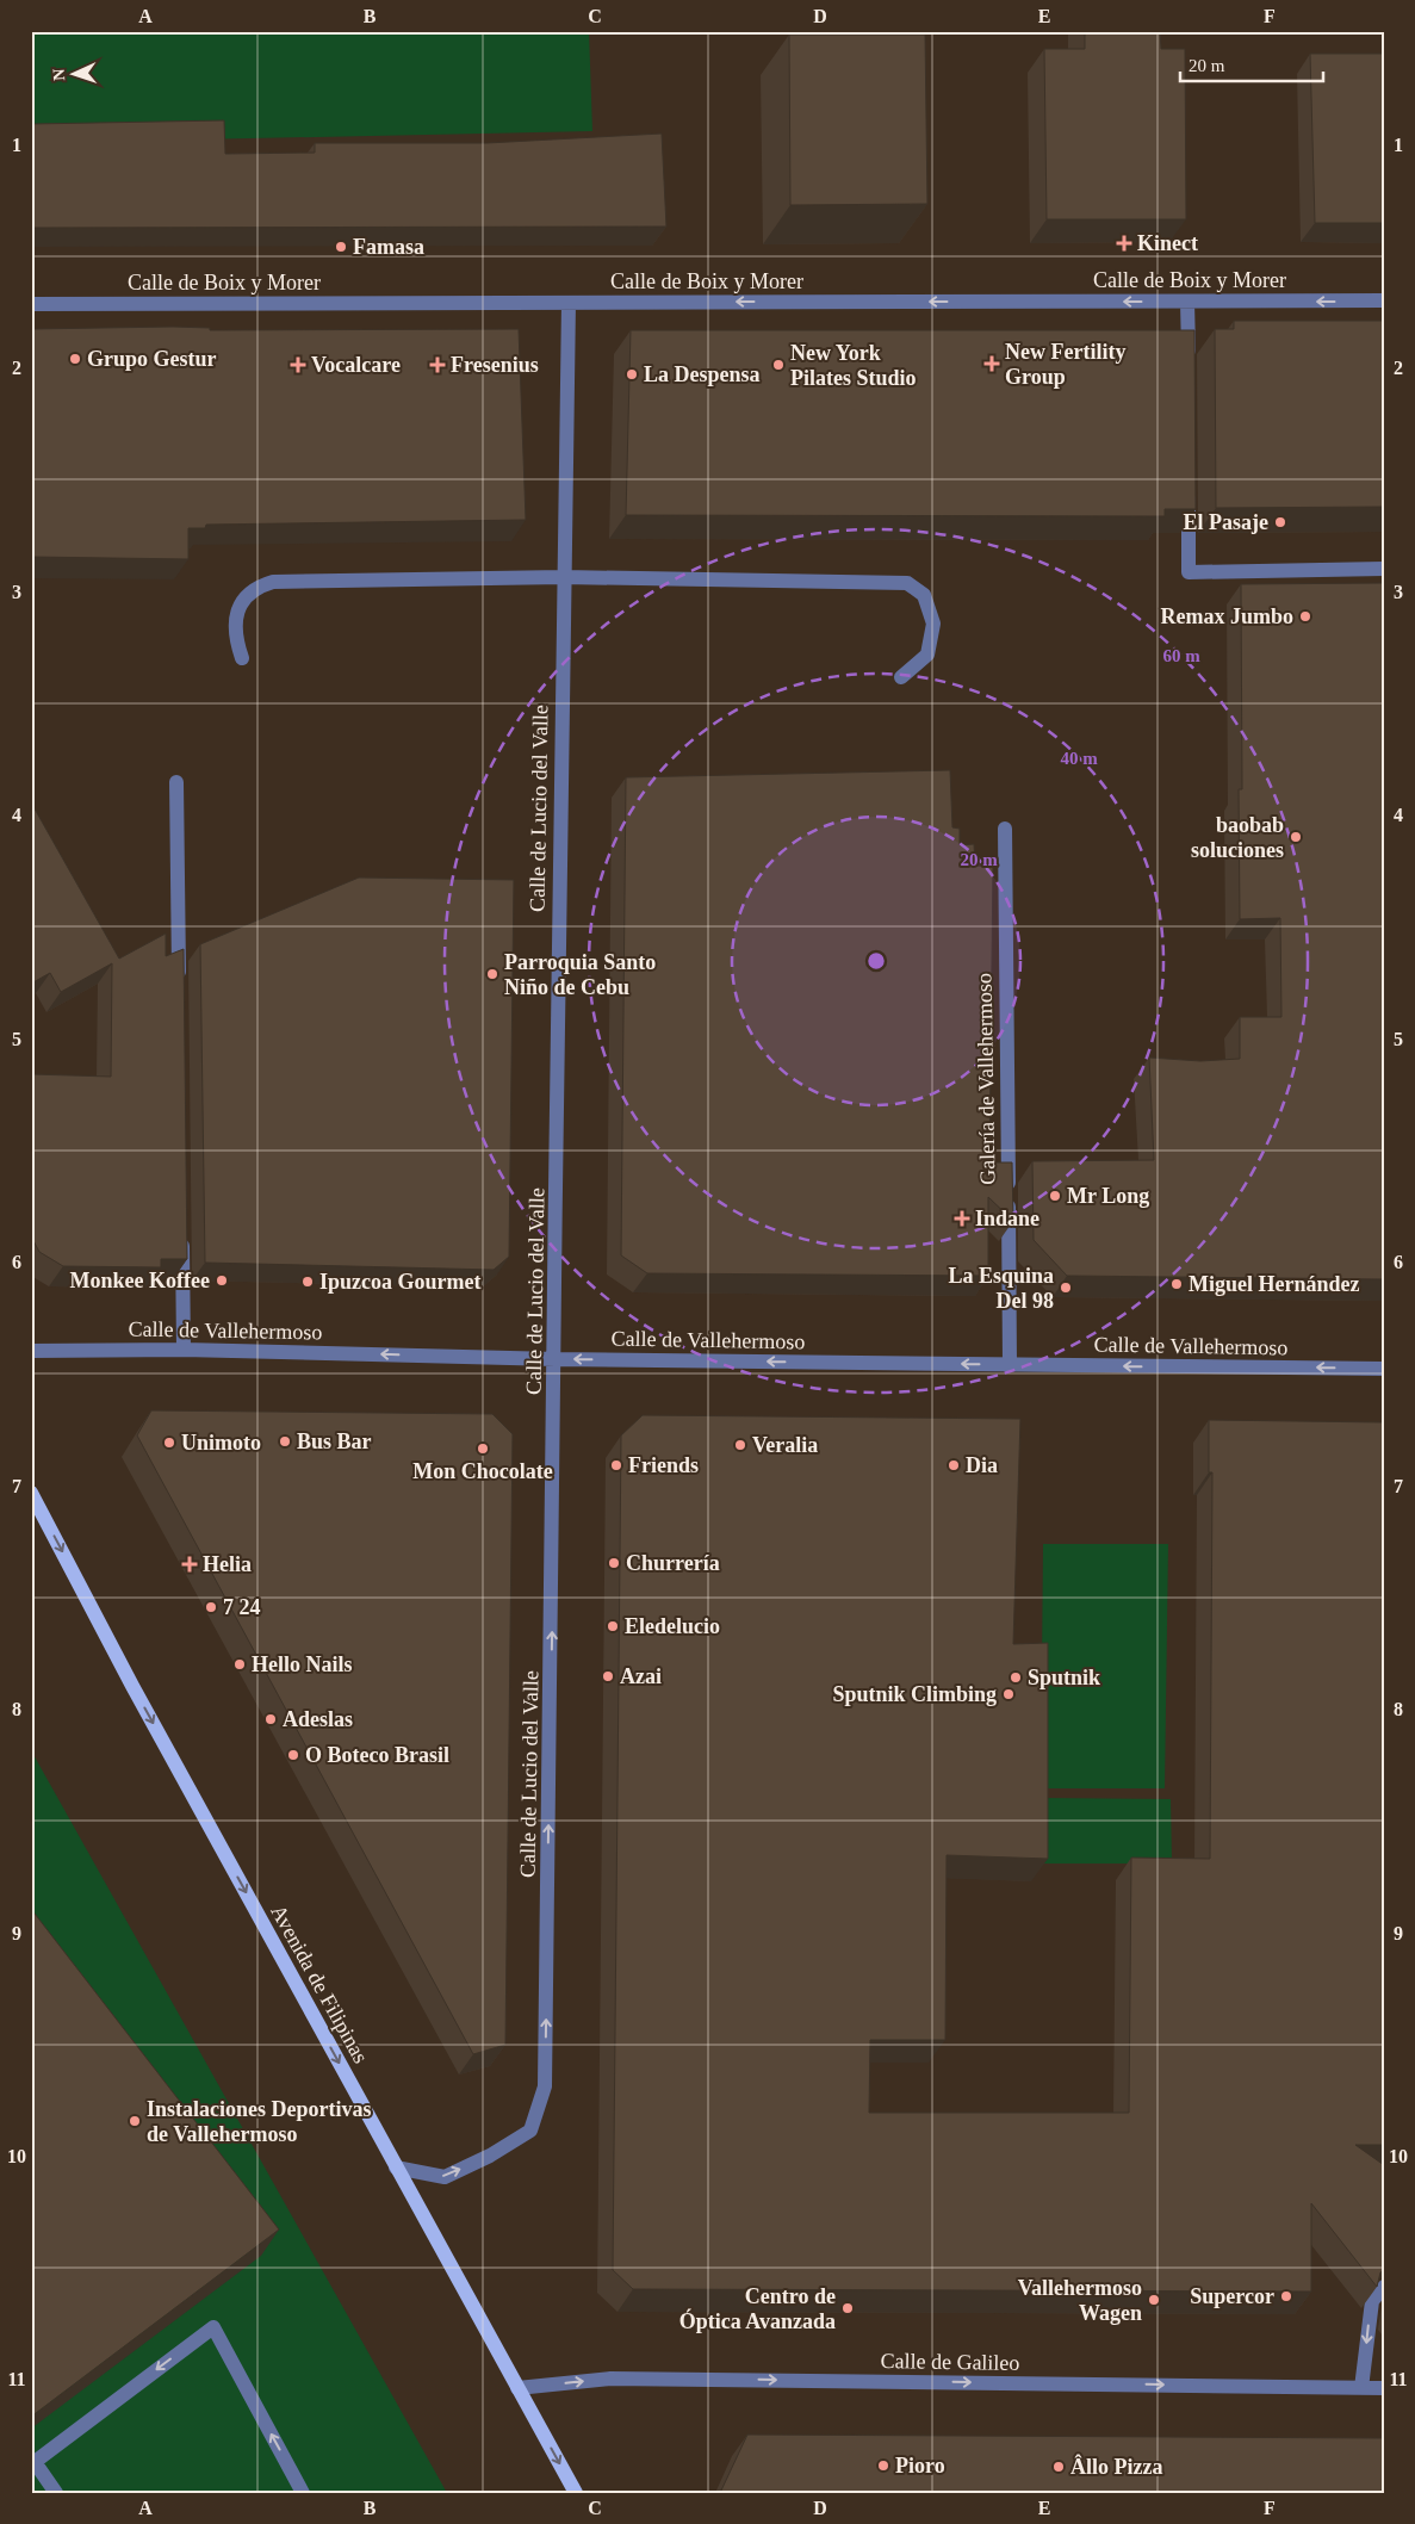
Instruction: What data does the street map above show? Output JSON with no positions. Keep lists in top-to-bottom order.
{
  "streets": {
    "main road": ["Avenida de Filipinas"],
    "street": [
      "Calle de Boix y Morer",
      "Calle de Lucio del Valle",
      "Galería de Vallehermoso",
      "Calle de Vallehermoso",
      "Calle de Galileo"
    ]
  },
  "crossings": [
    ["Calle de Boix y Morer", "Calle de Lucio del Valle"],
    ["Calle de Lucio del Valle", "Calle de Vallehermoso"],
    ["Calle de Lucio del Valle", "Avenida de Filipinas"],
    ["Galería de Vallehermoso", "Calle de Vallehermoso"],
    ["Avenida de Filipinas", "Calle de Galileo"]
  ],
  "one_way": [
    "Calle de Boix y Morer",
    "Calle de Lucio del Valle",
    "Calle de Vallehermoso",
    "Avenida de Filipinas",
    "Calle de Galileo"
  ],
  "places": {
    "health": [
      "Kinect",
      "New Fertility Group",
      "Vocalcare",
      "Fresenius",
      "Indane",
      "Helia"
    ],
    "other": [
      "Famasa",
      "Grupo Gestur",
      "New York Pilates Studio",
      "La Despensa",
      "El Pasaje",
      "Remax Jumbo",
      "baobab soluciones",
      "Parroquia Santo Niño de Cebu",
      "Mr Long",
      "Monkee Koffee",
      "Ipuzcoa Gourmet",
      "Miguel Hernández",
      "La Esquina Del 98",
      "Bus Bar",
      "Unimoto",
      "Veralia",
      "Mon Chocolate",
      "Friends",
      "Dia",
      "Churrería",
      "7 24",
      "Eledelucio",
      "Hello Nails",
      "Azai",
      "Sputnik",
      "Sputnik Climbing",
      "Adeslas",
      "O Boteco Brasil",
      "Instalaciones Deportivas de Vallehermoso",
      "Supercor",
      "Vallehermoso Wagen",
      "Centro de Óptica Avanzada",
      "Pioro",
      "Âllo Pizza"
    ]
  },
  "scale_bar": "20 m",
  "north": "left",
  "grid": {
    "columns": [
      "A",
      "B",
      "C",
      "D",
      "E",
      "F"
    ],
    "rows": [
      "1",
      "2",
      "3",
      "4",
      "5",
      "6",
      "7",
      "8",
      "9",
      "10",
      "11"
    ]
  },
  "rings": ["60 m", "40 m", "20 m"]
}
